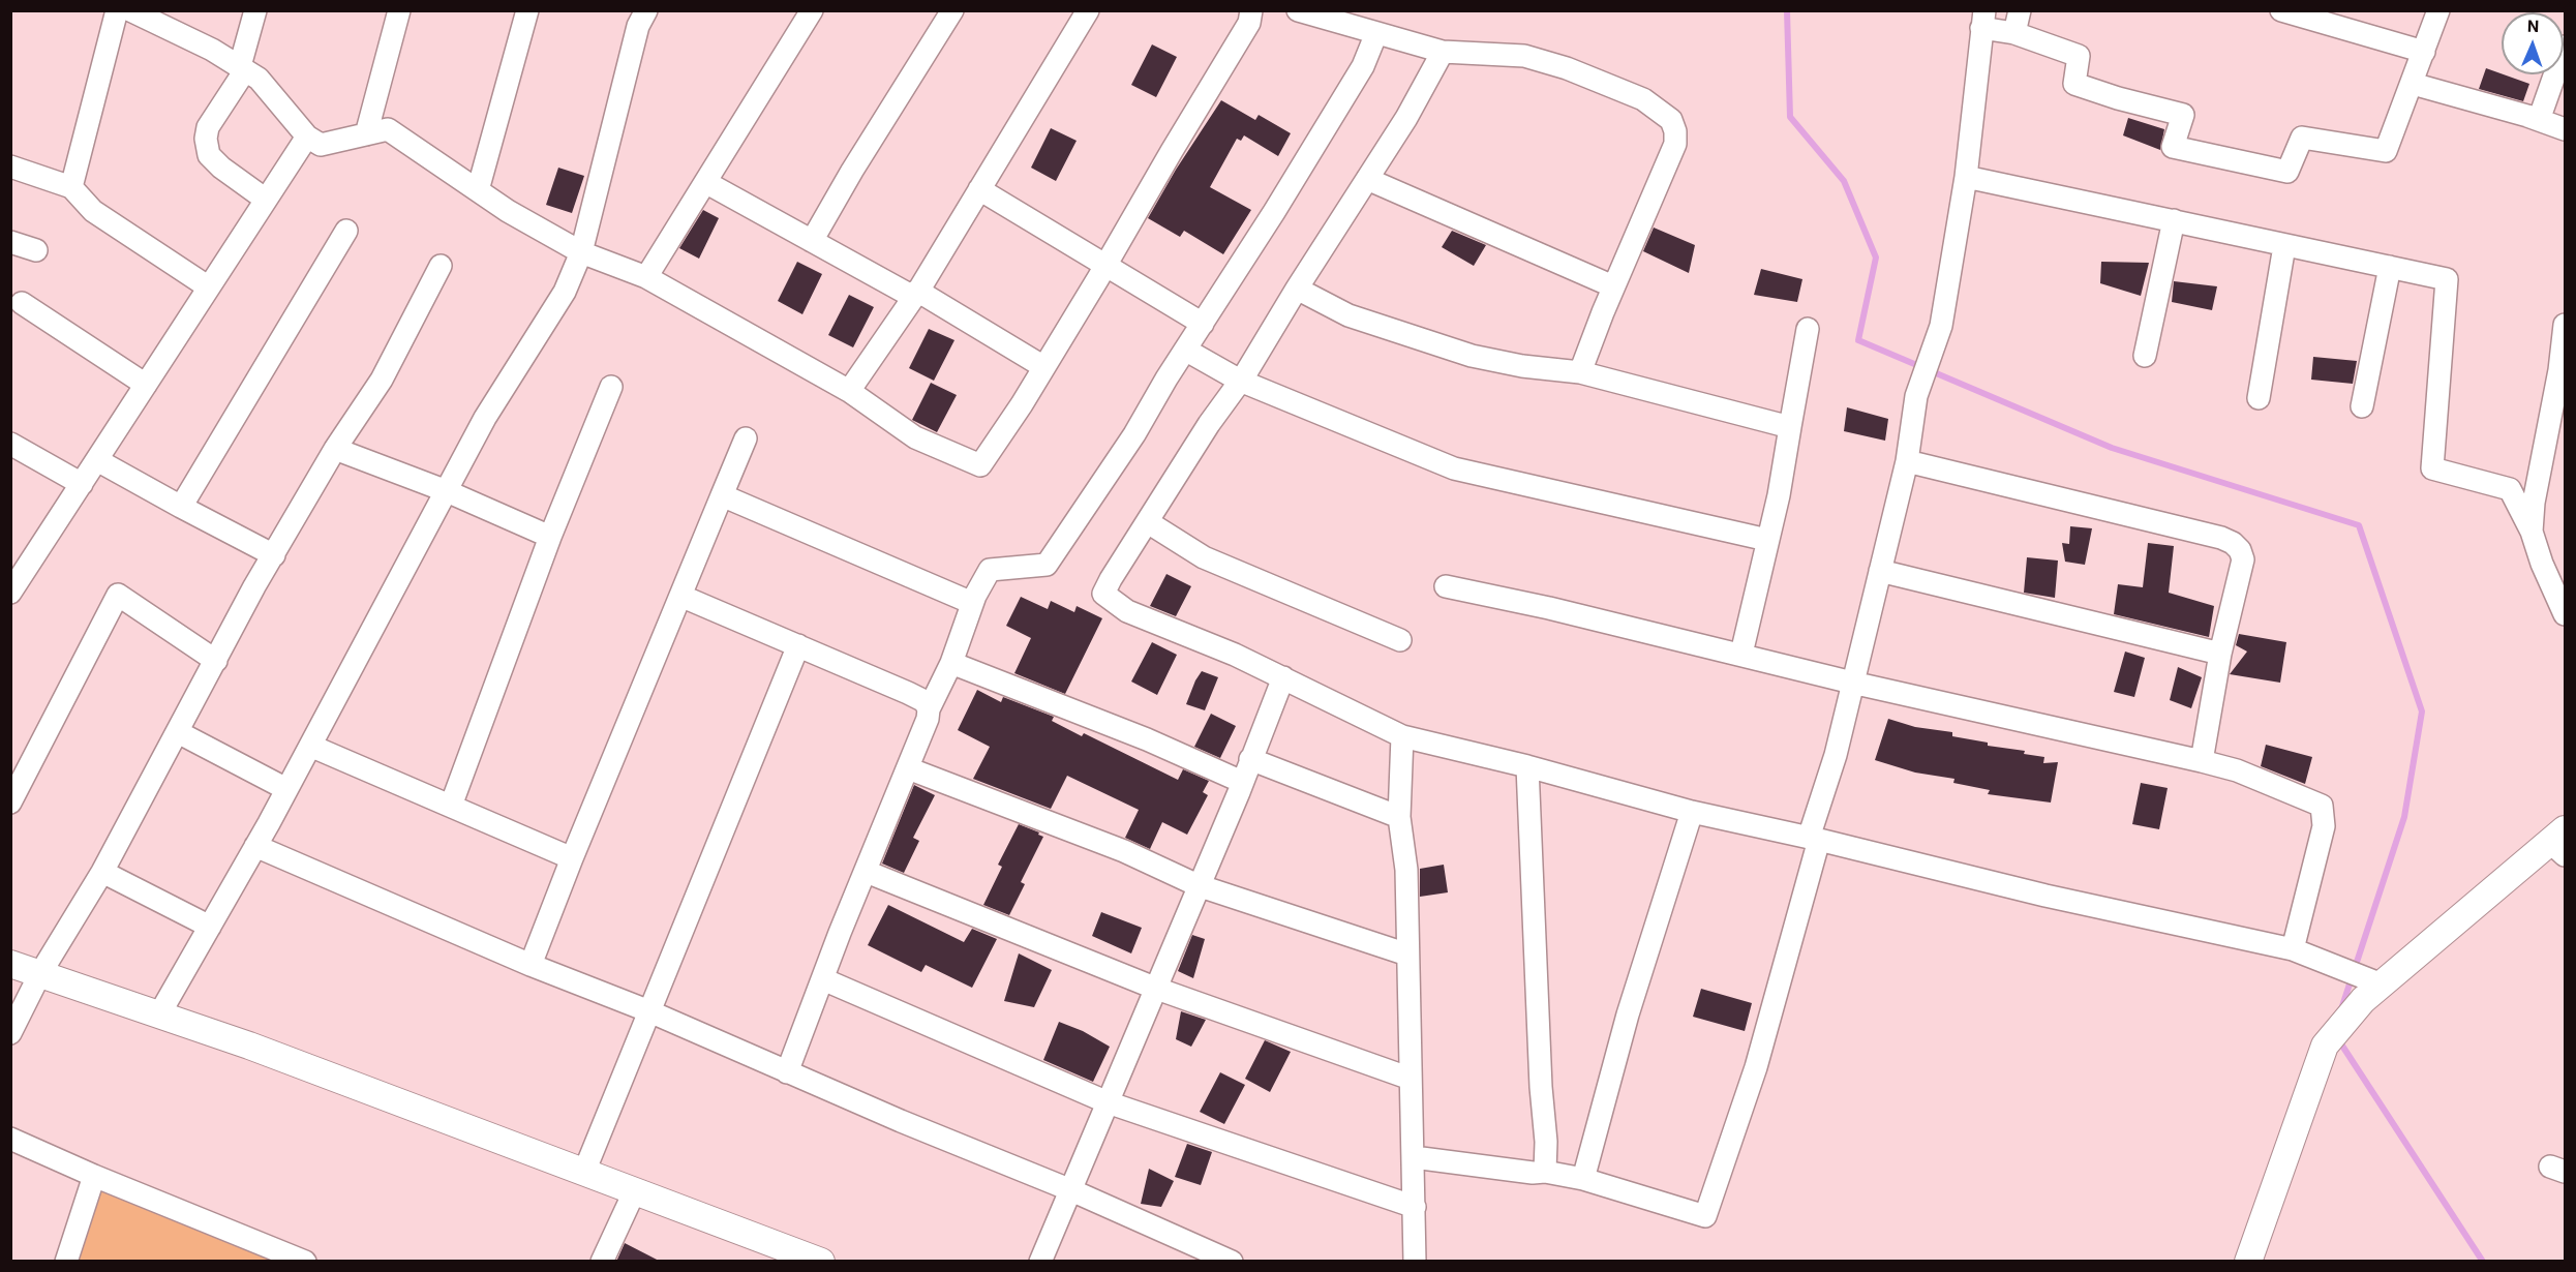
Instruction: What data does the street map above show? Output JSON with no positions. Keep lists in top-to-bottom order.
{
  "north": "top"
}
